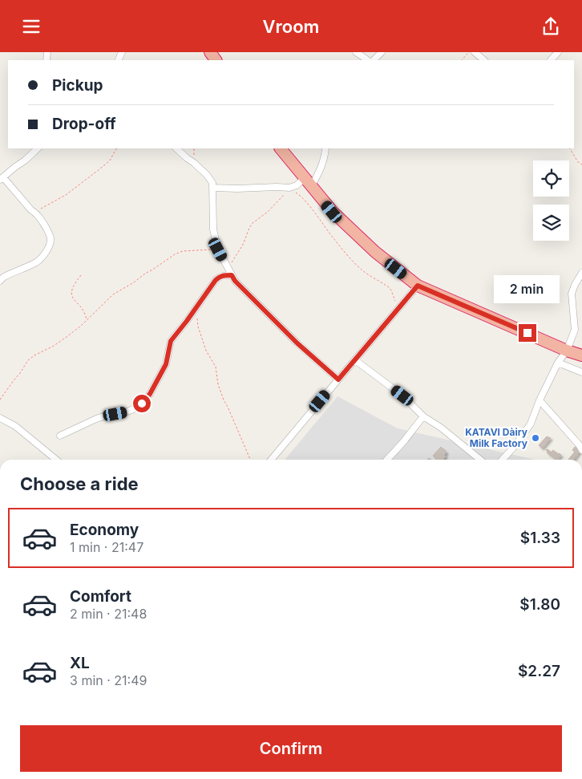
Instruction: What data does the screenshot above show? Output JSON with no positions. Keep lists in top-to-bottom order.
{
  "places": ["KATAVI Dàiry Milk Factory"],
  "page": {
    "header": "Vroom",
    "banner": ["Pickup", "Drop-off"],
    "bubble": "2 min",
    "heading": "Choose a ride",
    "list": [
      {
        "name": "Economy",
        "note": "1 min · 21:47",
        "value": "$1.33"
      },
      {
        "name": "Comfort",
        "note": "2 min · 21:48",
        "value": "$1.80"
      },
      {
        "name": "XL",
        "note": "3 min · 21:49",
        "value": "$2.27"
      }
    ],
    "buttons": "Confirm"
  }
}
